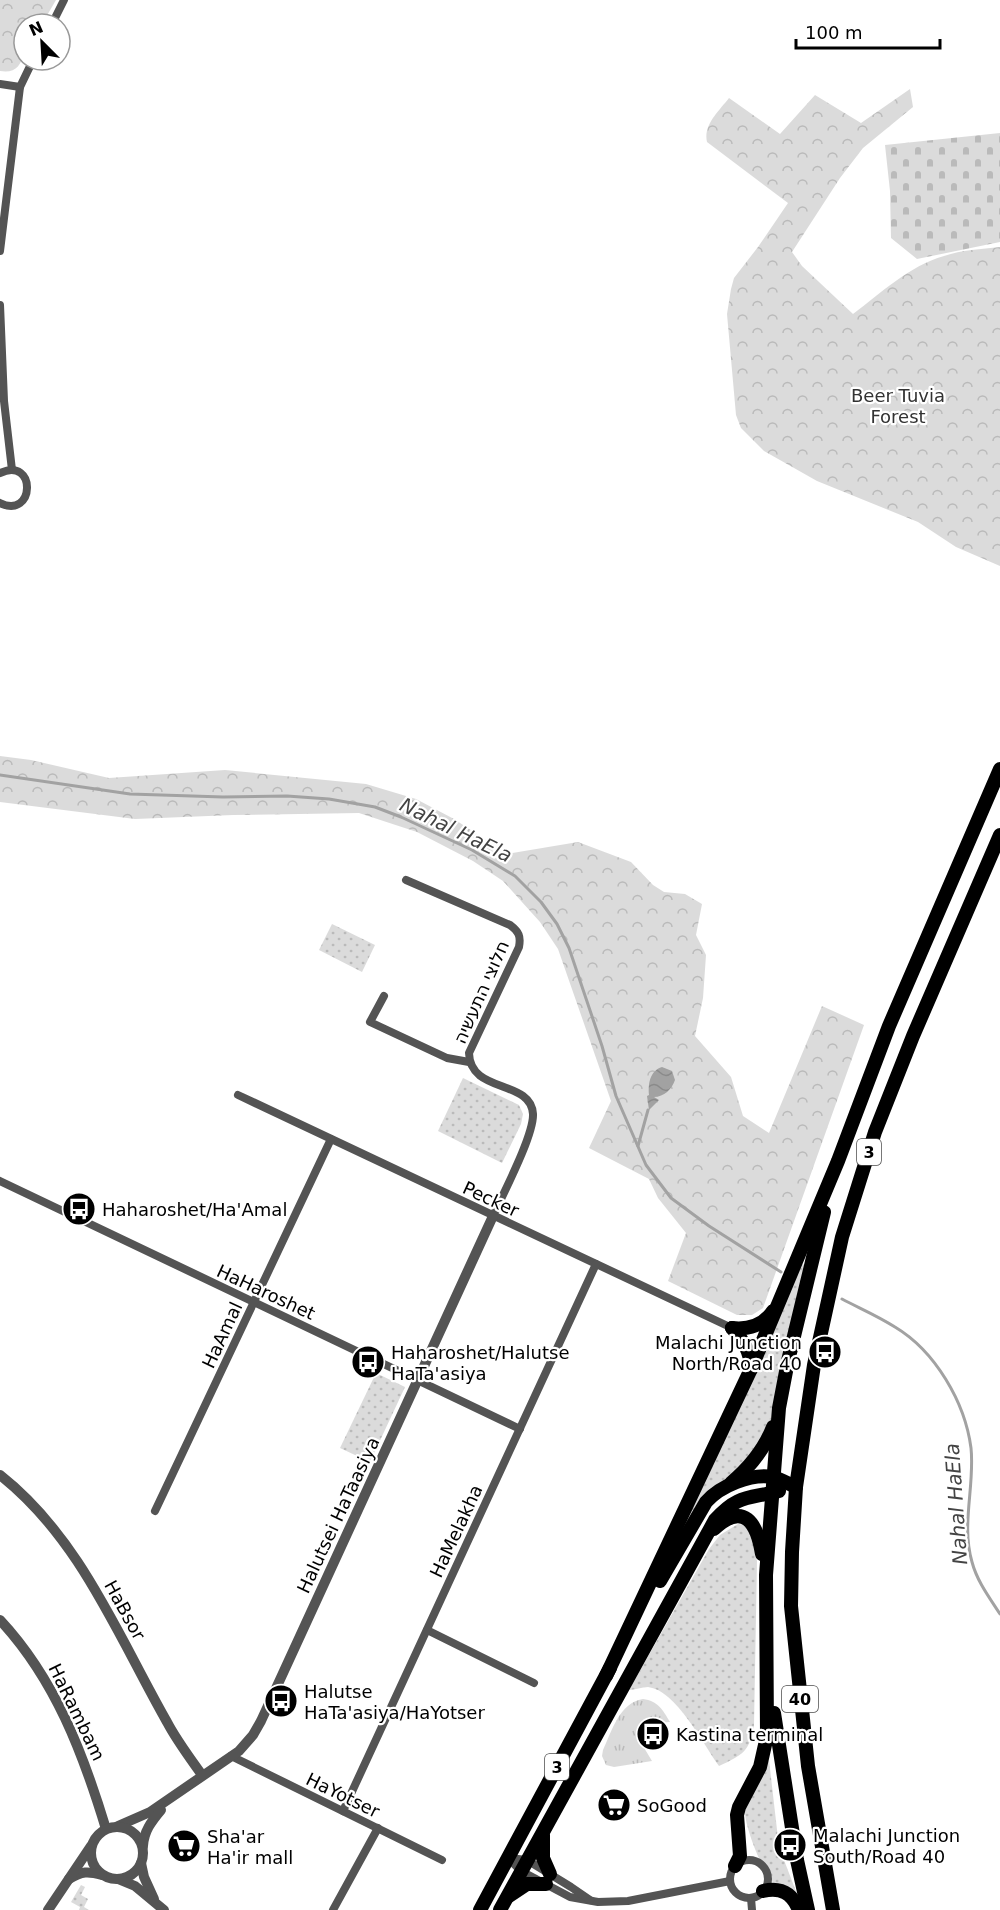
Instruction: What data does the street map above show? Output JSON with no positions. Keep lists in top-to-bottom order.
{
  "streets": {
    "highway": ["3", "40"],
    "street": [
      "חלוצי התעשיה",
      "Pecker",
      "HaHaroshet",
      "HaAmal",
      "Halutsei HaTaasiya",
      "HaMelakha",
      "HaBsor",
      "HaRambam",
      "HaYotser"
    ]
  },
  "crossings": [
    ["חלוצי התעשיה", "Pecker"],
    ["חלוצי התעשיה", "Halutsei HaTaasiya"],
    ["3", "40"],
    ["Pecker", "HaAmal"],
    ["Pecker", "Halutsei HaTaasiya"],
    ["Pecker", "HaMelakha"],
    ["HaHaroshet", "HaAmal"],
    ["HaHaroshet", "Halutsei HaTaasiya"],
    ["HaHaroshet", "HaMelakha"],
    ["Halutsei HaTaasiya", "HaBsor"],
    ["Halutsei HaTaasiya", "HaRambam"],
    ["Halutsei HaTaasiya", "HaYotser"],
    ["HaMelakha", "HaYotser"]
  ],
  "water": ["Nahal HaEla"],
  "parks": ["Beer Tuvia Forest"],
  "places": {
    "bus stop": [
      "Haharoshet/Ha'Amal",
      "Malachi Junction North/Road 40",
      "Haharoshet/Halutse HaTa'asiya",
      "Halutse HaTa'asiya/HaYotser",
      "Kastina terminal",
      "Malachi Junction South/Road 40"
    ],
    "supermarket": ["SoGood", "Sha'ar Ha'ir mall"]
  },
  "scale_bar": "100 m",
  "north": "top left"
}
